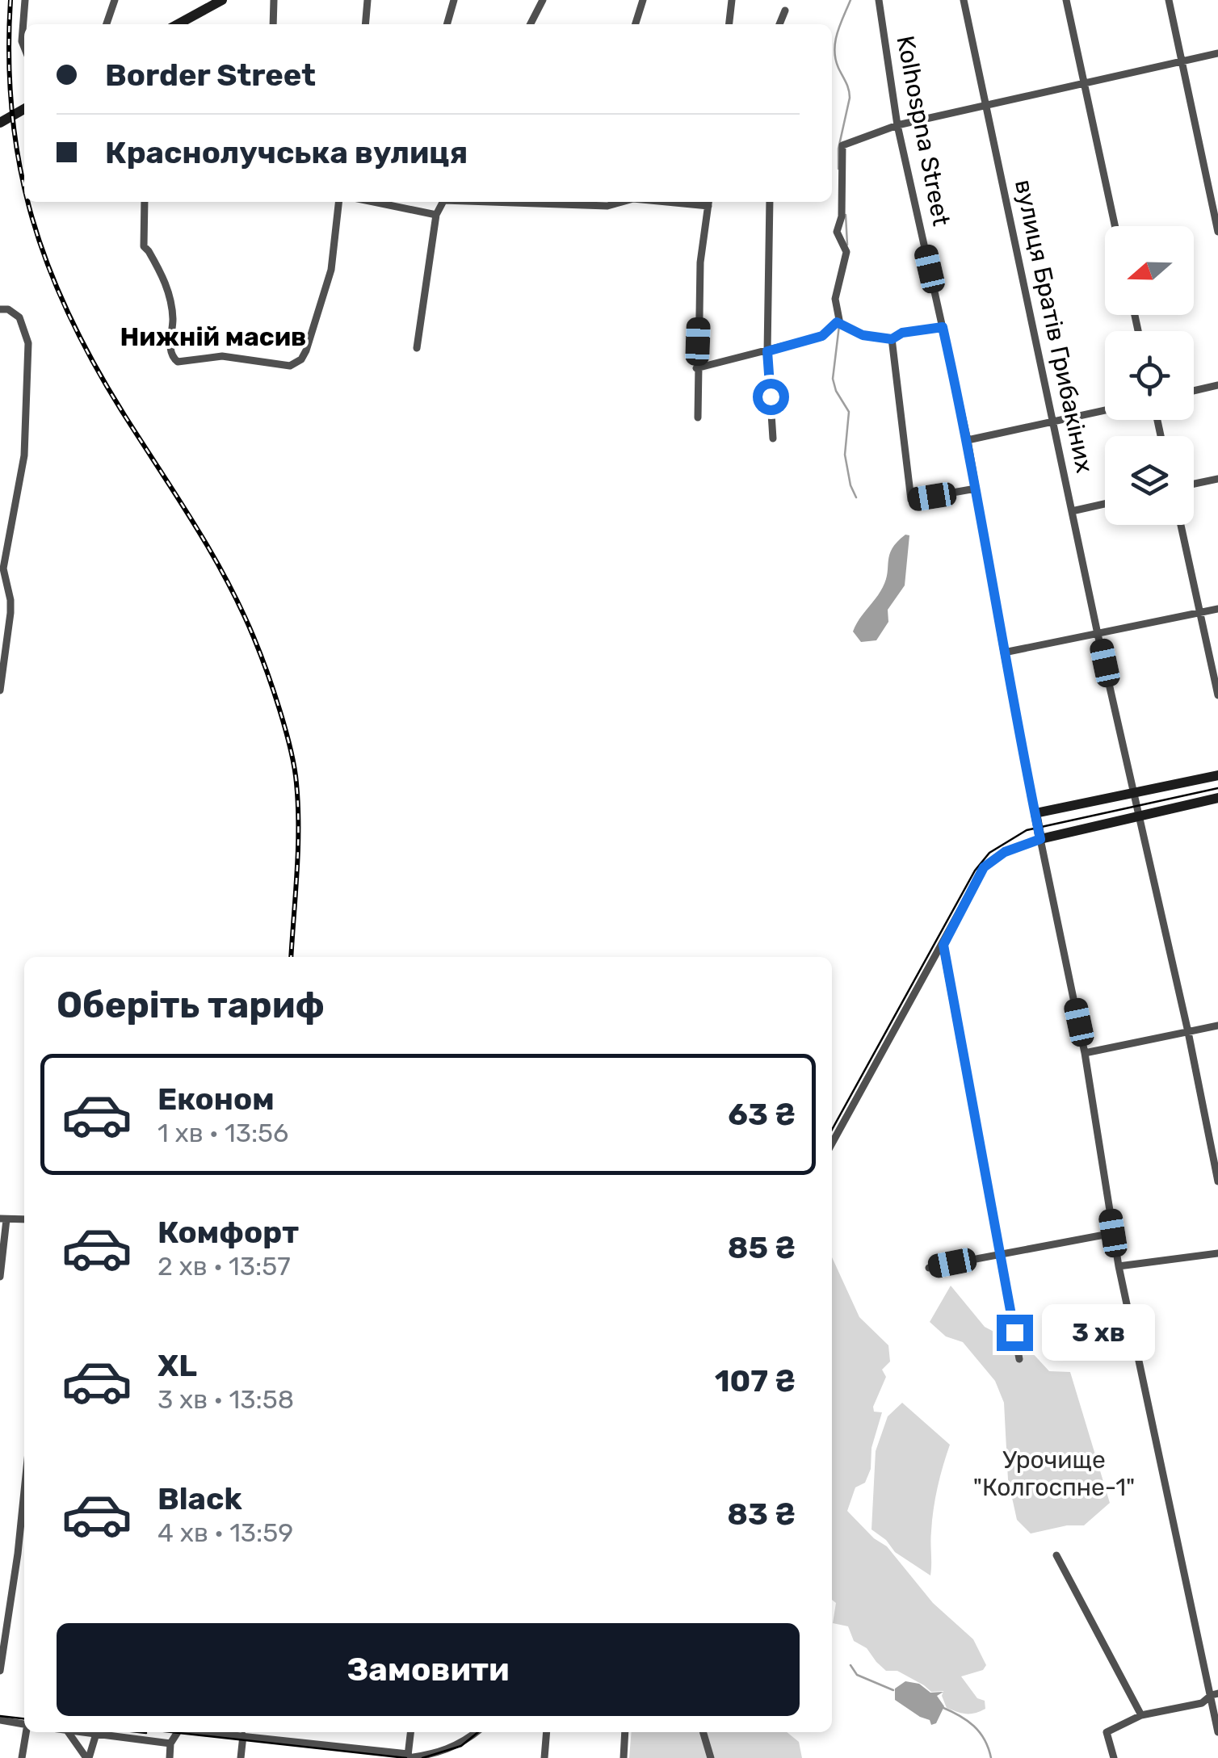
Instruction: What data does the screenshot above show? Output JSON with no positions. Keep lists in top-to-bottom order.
{
  "streets": {
    "street": ["Kolhospna Street", "вулиця Братів Грибакіних"]
  },
  "districts": ["Нижній масив"],
  "parks": ["Урочище \"Колгоспне-1\""],
  "north": "left",
  "page": {
    "banner": ["Border Street", "Краснолучська вулиця"],
    "heading": "Оберіть тариф",
    "list": [
      {
        "name": "Економ",
        "note": "1 хв · 13:56",
        "value": "63 ₴"
      },
      {
        "name": "Комфорт",
        "note": "2 хв · 13:57",
        "value": "85 ₴"
      },
      {
        "name": "XL",
        "note": "3 хв · 13:58",
        "value": "107 ₴"
      },
      {
        "name": "Black",
        "note": "4 хв · 13:59",
        "value": "83 ₴"
      }
    ],
    "bubble": "3 хв",
    "buttons": "Замовити"
  }
}
